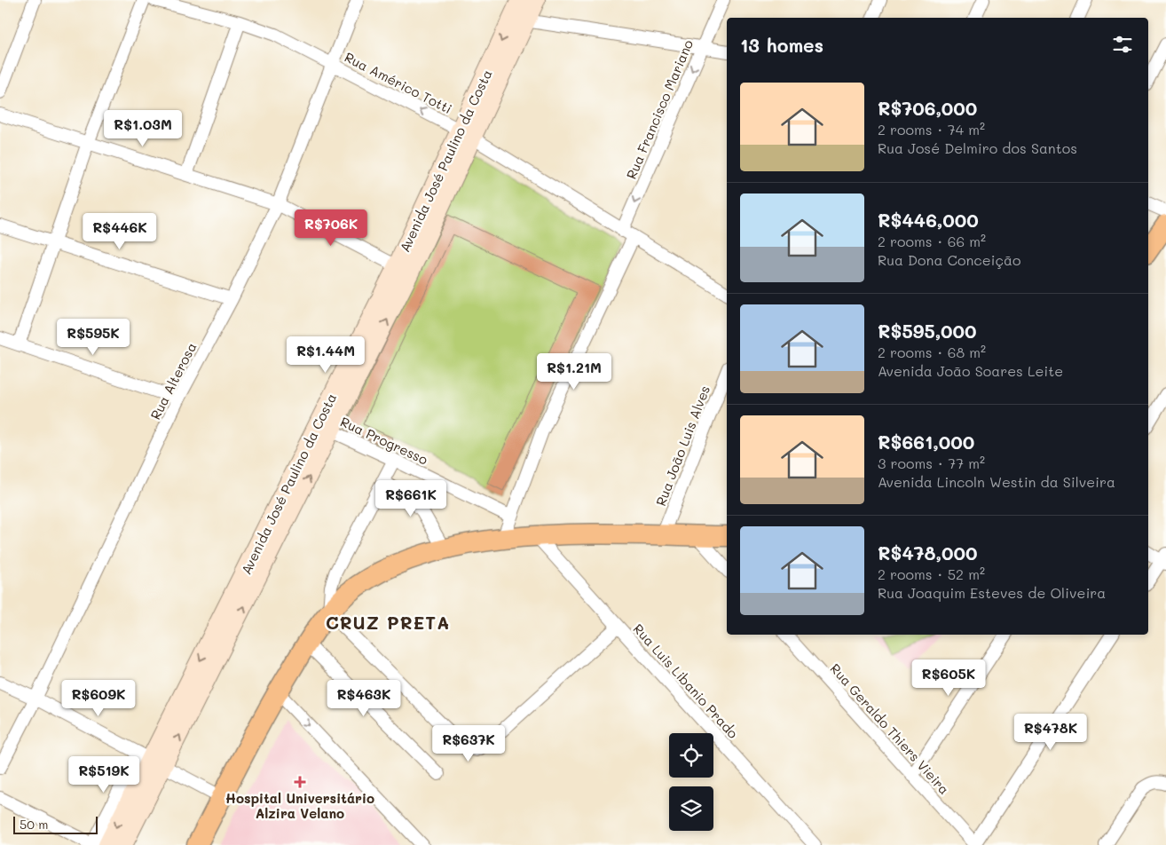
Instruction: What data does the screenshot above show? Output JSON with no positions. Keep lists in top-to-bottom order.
{
  "streets": {
    "main road": ["Avenida José Paulino da Costa"],
    "street": [
      "Rua Américo Totti",
      "Rua Francisco Mariano",
      "Rua Alterosa",
      "Rua Progresso",
      "Rua João Luis Alves",
      "Rua Luis Libanio Prado",
      "Rua Geraldo Thiers Vieira"
    ]
  },
  "crossings": [
    ["Rua Américo Totti", "Rua Francisco Mariano"],
    ["Rua Américo Totti", "Avenida José Paulino da Costa"],
    ["Rua Américo Totti", "Rua Alterosa"],
    ["Avenida José Paulino da Costa", "Rua Progresso"]
  ],
  "one_way": ["Rua Francisco Mariano"],
  "districts": ["CRUZ PRETA"],
  "places": {
    "health": ["Hospital Universitário Alzira Velano"]
  },
  "scale_bar": "50 m",
  "page": {
    "heading": "13 homes",
    "list": [
      {
        "name": "R$706,000",
        "note": "2 rooms · 74 m² · Rua José Delmiro dos Santos"
      },
      {
        "name": "R$446,000",
        "note": "2 rooms · 66 m² · Rua Dona Conceição"
      },
      {
        "name": "R$595,000",
        "note": "2 rooms · 68 m² · Avenida João Soares Leite"
      },
      {
        "name": "R$661,000",
        "note": "3 rooms · 77 m² · Avenida Lincoln Westin da Silveira"
      },
      {
        "name": "R$478,000",
        "note": "2 rooms · 52 m² · Rua Joaquim Esteves de Oliveira"
      }
    ],
    "price": [
      "R$1.03M",
      "R$706K",
      "R$446K",
      "R$595K",
      "R$1.44M",
      "R$1.21M",
      "R$661K",
      "R$605K",
      "R$609K",
      "R$463K",
      "R$478K",
      "R$637K",
      "R$519K"
    ],
    "scale": "50 m"
  }
}
